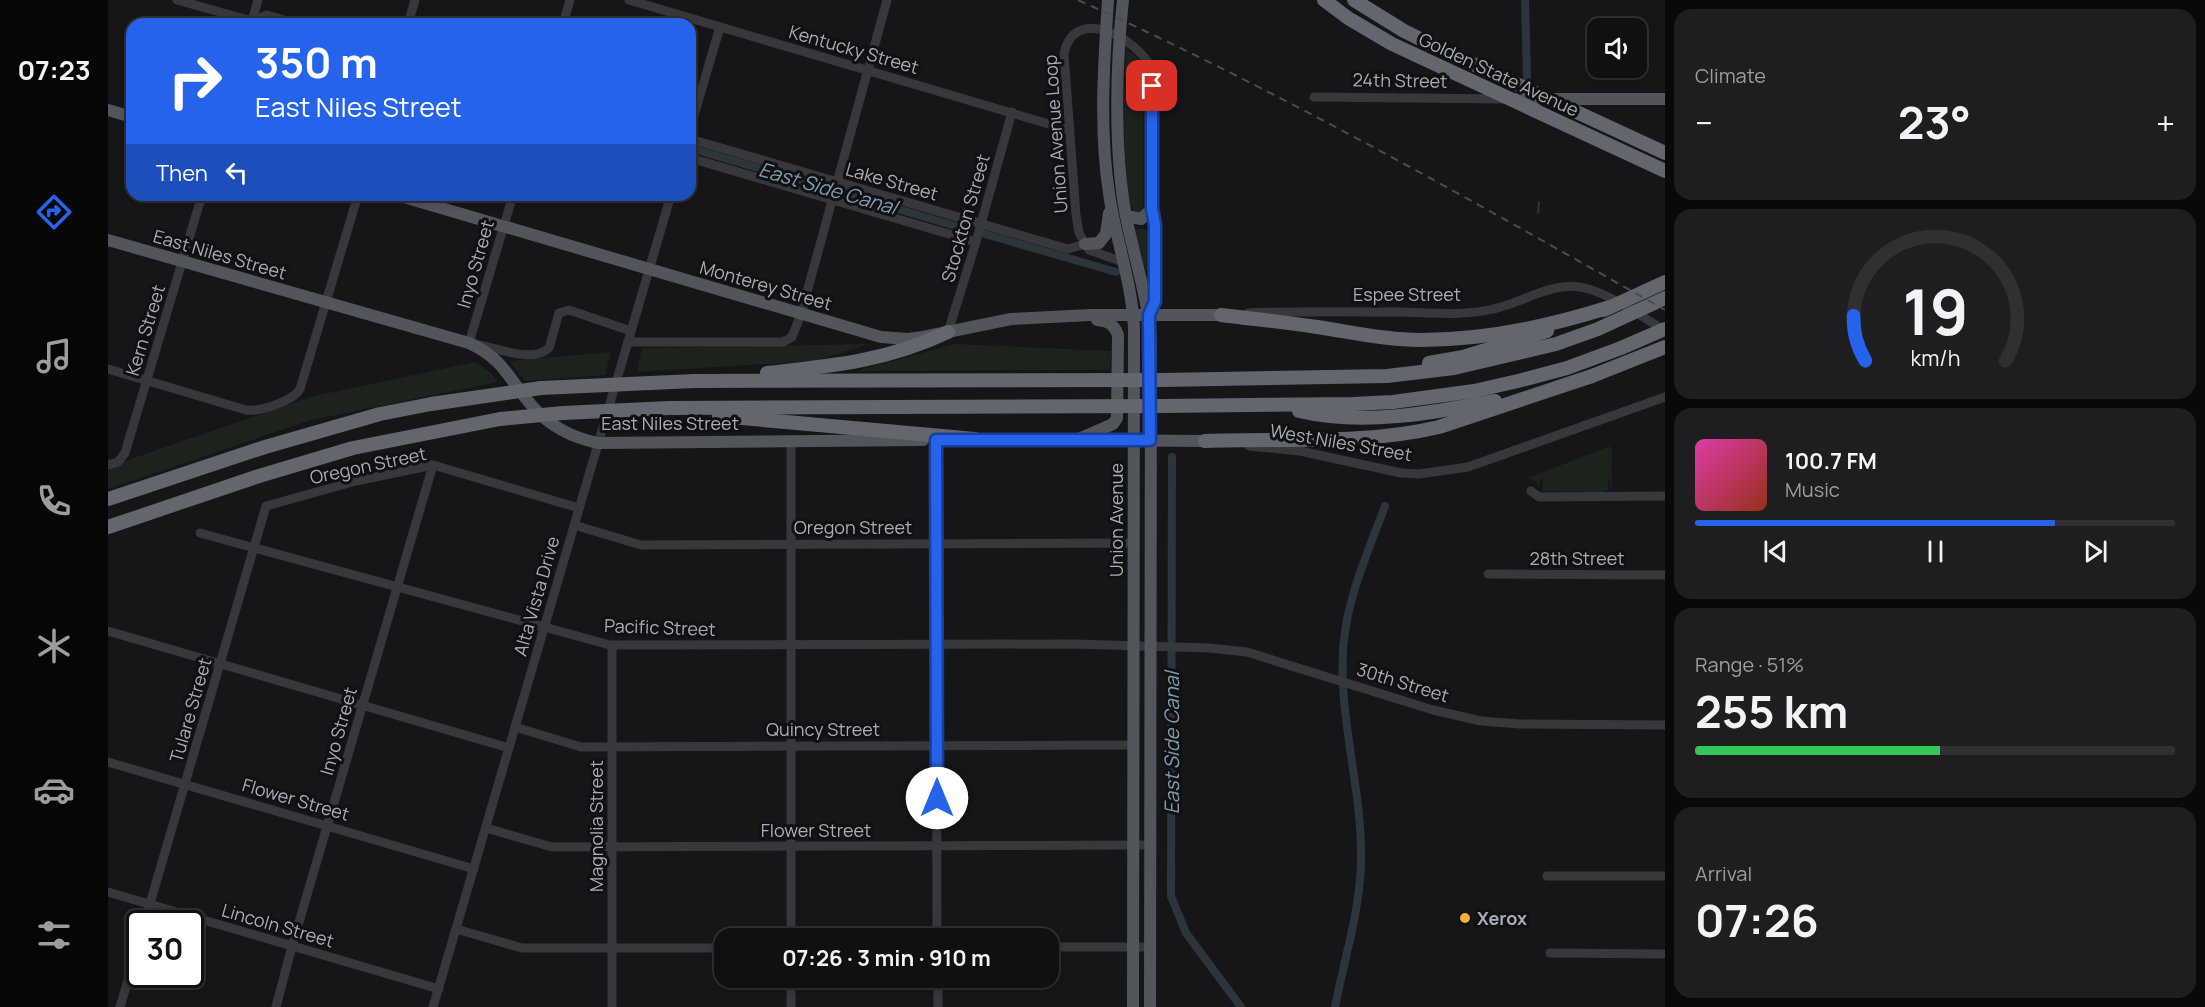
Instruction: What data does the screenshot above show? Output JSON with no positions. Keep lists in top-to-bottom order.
{
  "streets": {
    "highway": ["Golden State Avenue"],
    "main road": [
      "24th Street",
      "East Niles Street",
      "Monterey Street",
      "Espee Street",
      "West Niles Street",
      "Union Avenue"
    ],
    "street": [
      "Kentucky Street",
      "Union Avenue Loop",
      "Lake Street",
      "Stockton Street",
      "Inyo Street",
      "Kern Street",
      "Oregon Street",
      "28th Street",
      "Alta Vista Drive",
      "Pacific Street",
      "30th Street",
      "Tulare Street",
      "Quincy Street",
      "Flower Street",
      "Magnolia Street",
      "Lincoln Street"
    ]
  },
  "crossings": [
    ["Kentucky Street", "Union Avenue Loop"],
    ["Kentucky Street", "Stockton Street"],
    ["Golden State Avenue", "24th Street"],
    ["Union Avenue Loop", "Lake Street"],
    ["Union Avenue Loop", "Union Avenue"],
    ["Lake Street", "Stockton Street"],
    ["Stockton Street", "Monterey Street"],
    ["East Niles Street", "Inyo Street"],
    ["East Niles Street", "Kern Street"],
    ["East Niles Street", "West Niles Street"],
    ["East Niles Street", "Union Avenue"],
    ["East Niles Street", "Alta Vista Drive"],
    ["Inyo Street", "Monterey Street"],
    ["Inyo Street", "Oregon Street"],
    ["Inyo Street", "Pacific Street"],
    ["Inyo Street", "Flower Street"],
    ["Inyo Street", "Lincoln Street"],
    ["Monterey Street", "Espee Street"],
    ["Monterey Street", "Union Avenue"],
    ["Monterey Street", "Alta Vista Drive"],
    ["Espee Street", "Union Avenue"],
    ["West Niles Street", "Union Avenue"],
    ["Oregon Street", "Union Avenue"],
    ["Oregon Street", "Alta Vista Drive"],
    ["Oregon Street", "Tulare Street"],
    ["Union Avenue", "Pacific Street"],
    ["Union Avenue", "30th Street"],
    ["Union Avenue", "Quincy Street"],
    ["Union Avenue", "Flower Street"],
    ["Alta Vista Drive", "Pacific Street"],
    ["Alta Vista Drive", "Quincy Street"],
    ["Alta Vista Drive", "Flower Street"],
    ["Alta Vista Drive", "Lincoln Street"],
    ["Pacific Street", "30th Street"],
    ["Pacific Street", "Tulare Street"],
    ["Pacific Street", "Magnolia Street"],
    ["Tulare Street", "Flower Street"],
    ["Tulare Street", "Lincoln Street"],
    ["Quincy Street", "Magnolia Street"],
    ["Flower Street", "Magnolia Street"]
  ],
  "water": ["East Side Canal"],
  "places": ["Xerox"],
  "page": {
    "tabs": "07:23",
    "tile": [
      "Climate",
      ["Range · 51%", "255 km"],
      ["Arrival", "07:26"]
    ],
    "turn": ["350 m", "East Niles Street"],
    "heat": ["−", "23°", "+"],
    "then": "Then",
    "song": ["100.7 FM", "Music"],
    "limit": "30",
    "trip": "07:26 · 3 min · 910 m",
    "gauge": ["19", "km/h"]
  }
}
